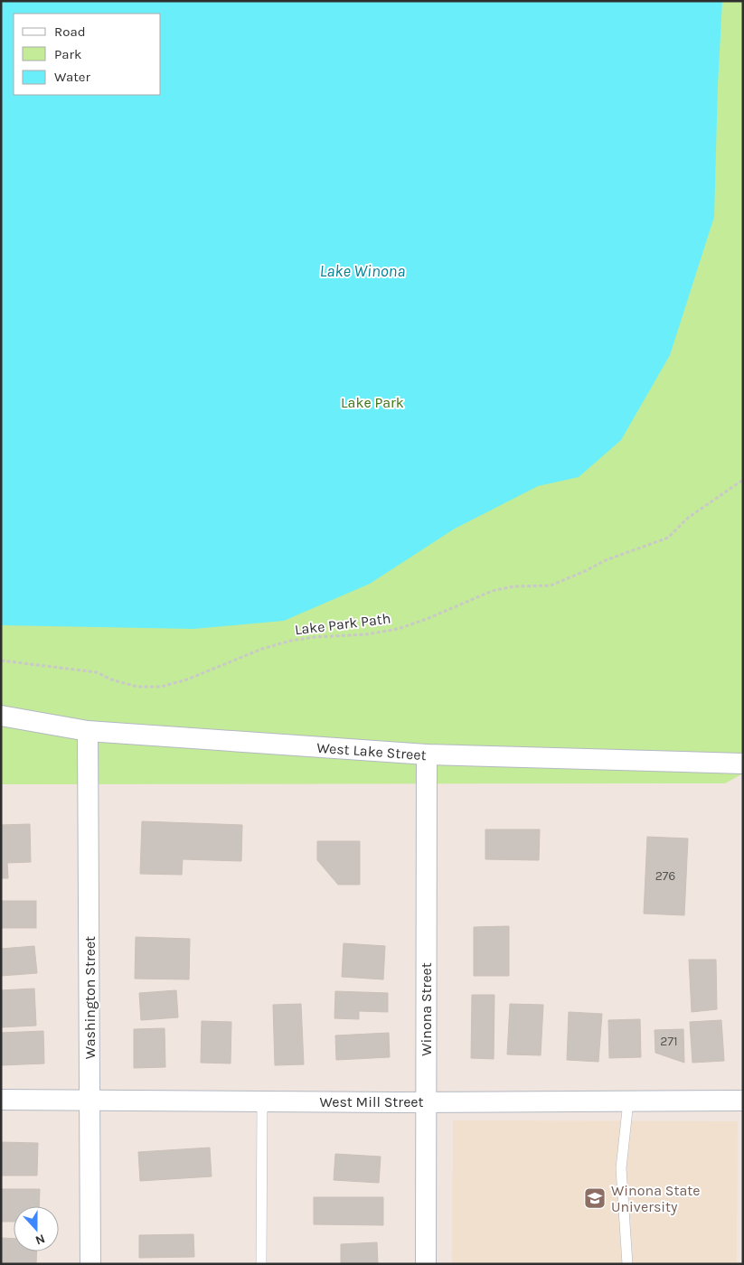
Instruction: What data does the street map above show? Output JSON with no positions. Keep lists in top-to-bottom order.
{
  "streets": {
    "street": [
      "West Lake Street",
      "Washington Street",
      "Winona Street",
      "West Mill Street"
    ],
    "path": ["Lake Park Path"]
  },
  "crossings": [
    ["West Lake Street", "Washington Street"],
    ["West Lake Street", "Winona Street"],
    ["Washington Street", "West Mill Street"],
    ["Winona Street", "West Mill Street"]
  ],
  "water": ["Lake Winona"],
  "parks": ["Lake Park"],
  "places": {
    "school or university": ["Winona State University"]
  },
  "house_numbers": ["276", "271"],
  "legend": ["Road", "Park", "Water"],
  "north": "bottom"
}
